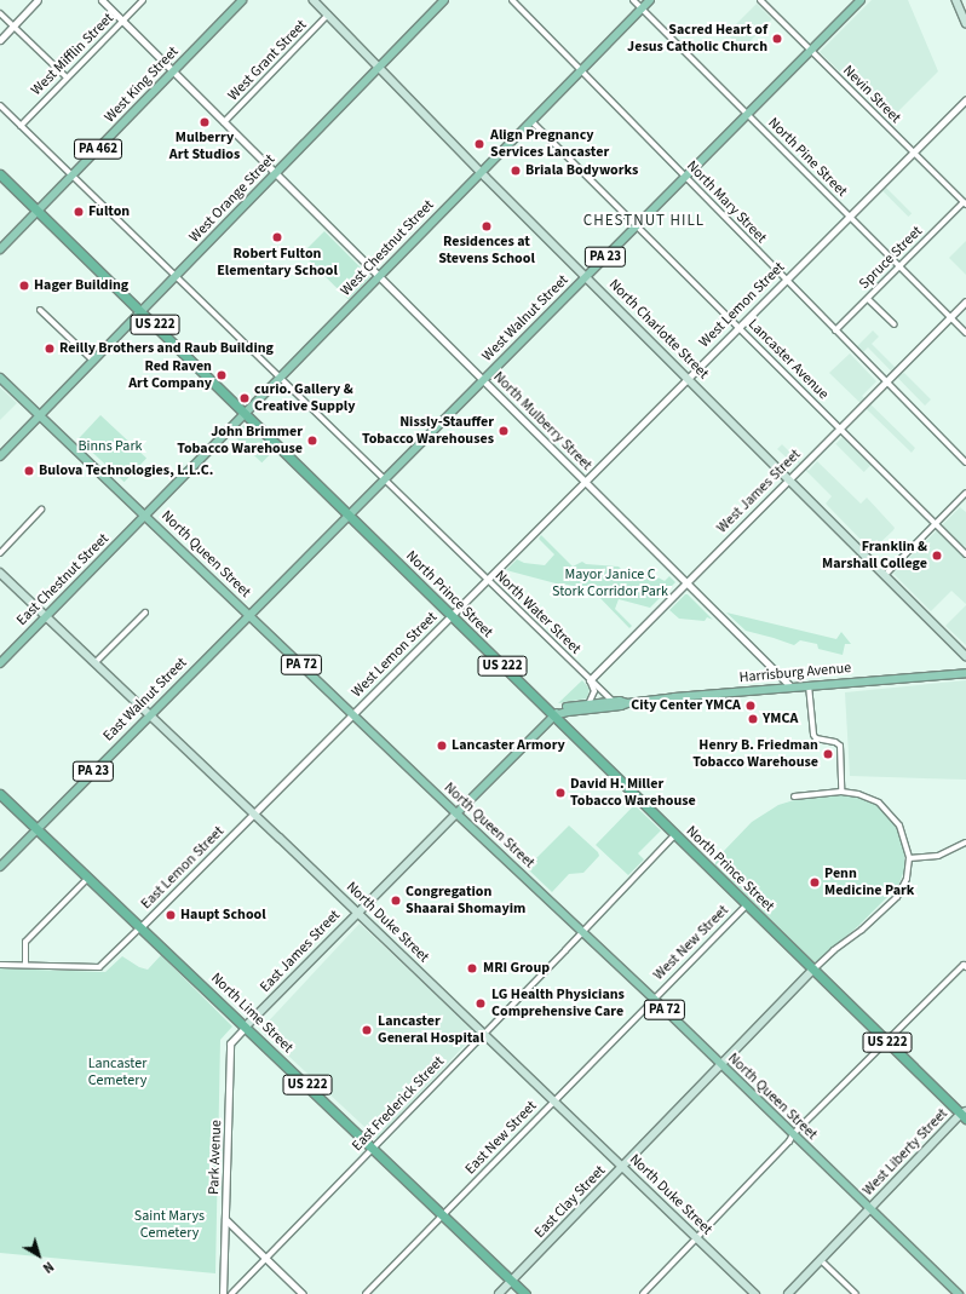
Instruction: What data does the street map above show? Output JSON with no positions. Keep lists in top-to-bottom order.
{
  "streets": {
    "highway": ["US 222", "North Prince Street", "North Lime Street"],
    "main road": [
      "West King Street",
      "PA 462",
      "West Orange Street",
      "West Chestnut Street",
      "PA 23",
      "West Walnut Street",
      "North Charlotte Street",
      "North Queen Street",
      "East Chestnut Street",
      "PA 72",
      "Harrisburg Avenue",
      "East Walnut Street",
      "North Duke Street",
      "East James Street",
      "West Liberty Street",
      "East Clay Street"
    ],
    "street": [
      "West Mifflin Street",
      "West Grant Street",
      "Nevin Street",
      "North Pine Street",
      "North Mary Street",
      "Spruce Street",
      "West Lemon Street",
      "Lancaster Avenue",
      "North Mulberry Street",
      "West James Street",
      "North Water Street",
      "East Lemon Street",
      "West New Street",
      "East Frederick Street",
      "East New Street",
      "Park Avenue"
    ]
  },
  "crossings": [
    ["West Mifflin Street", "North Mulberry Street"],
    ["West Mifflin Street", "North Water Street"],
    ["West Grant Street", "North Charlotte Street"],
    ["West Grant Street", "North Mulberry Street"],
    ["West King Street", "US 222"],
    ["West King Street", "North Mulberry Street"],
    ["West King Street", "North Prince Street"],
    ["West King Street", "North Water Street"],
    ["Nevin Street", "Spruce Street"],
    ["Nevin Street", "West Lemon Street"],
    ["Nevin Street", "West Walnut Street"],
    ["North Pine Street", "West Chestnut Street"],
    ["North Pine Street", "Spruce Street"],
    ["North Pine Street", "West Lemon Street"],
    ["North Pine Street", "West Walnut Street"],
    ["North Pine Street", "West James Street"],
    ["West Orange Street", "North Charlotte Street"],
    ["West Orange Street", "North Mulberry Street"],
    ["West Orange Street", "North Queen Street"],
    ["West Orange Street", "North Prince Street"],
    ["West Orange Street", "North Water Street"],
    ["North Mary Street", "West Chestnut Street"],
    ["North Mary Street", "Spruce Street"],
    ["North Mary Street", "West Lemon Street"],
    ["North Mary Street", "West Walnut Street"],
    ["North Mary Street", "West James Street"],
    ["West Chestnut Street", "North Charlotte Street"],
    ["West Chestnut Street", "Lancaster Avenue"],
    ["West Chestnut Street", "North Mulberry Street"],
    ["West Chestnut Street", "North Queen Street"],
    ["West Chestnut Street", "East Chestnut Street"],
    ["West Chestnut Street", "North Prince Street"],
    ["West Chestnut Street", "North Water Street"],
    ["West Lemon Street", "North Charlotte Street"],
    ["West Lemon Street", "Lancaster Avenue"],
    ["West Lemon Street", "North Mulberry Street"],
    ["West Lemon Street", "North Queen Street"],
    ["West Lemon Street", "North Prince Street"],
    ["West Lemon Street", "North Water Street"],
    ["West Lemon Street", "East Lemon Street"],
    ["West Walnut Street", "North Charlotte Street"],
    ["West Walnut Street", "Lancaster Avenue"],
    ["West Walnut Street", "North Mulberry Street"],
    ["West Walnut Street", "North Queen Street"],
    ["West Walnut Street", "North Prince Street"],
    ["West Walnut Street", "North Water Street"],
    ["West Walnut Street", "East Walnut Street"],
    ["US 222", "North Prince Street"],
    ["North Charlotte Street", "West James Street"],
    ["Lancaster Avenue", "West James Street"],
    ["North Mulberry Street", "West James Street"],
    ["North Mulberry Street", "Harrisburg Avenue"],
    ["West James Street", "North Water Street"],
    ["North Queen Street", "East Chestnut Street"],
    ["North Queen Street", "East Walnut Street"],
    ["North Queen Street", "East Lemon Street"],
    ["North Queen Street", "West New Street"],
    ["North Queen Street", "East James Street"],
    ["North Queen Street", "East Frederick Street"],
    ["North Queen Street", "East New Street"],
    ["North Queen Street", "West Liberty Street"],
    ["North Queen Street", "East Clay Street"],
    ["East Chestnut Street", "North Duke Street"],
    ["North Prince Street", "Harrisburg Avenue"],
    ["North Prince Street", "West New Street"],
    ["North Prince Street", "East Frederick Street"],
    ["North Prince Street", "West Liberty Street"],
    ["North Prince Street", "East Clay Street"],
    ["North Water Street", "Harrisburg Avenue"],
    ["East Walnut Street", "North Duke Street"],
    ["East Walnut Street", "North Lime Street"],
    ["East Lemon Street", "North Duke Street"],
    ["East Lemon Street", "North Lime Street"],
    ["North Duke Street", "East James Street"],
    ["North Duke Street", "East Frederick Street"],
    ["North Duke Street", "East New Street"],
    ["North Duke Street", "East Clay Street"],
    ["West New Street", "East New Street"],
    ["East James Street", "North Lime Street"],
    ["East James Street", "Park Avenue"],
    ["North Lime Street", "East Frederick Street"],
    ["North Lime Street", "East New Street"],
    ["North Lime Street", "Park Avenue"],
    ["North Lime Street", "East Clay Street"]
  ],
  "districts": ["CHESTNUT HILL"],
  "parks": [
    "Binns Park",
    "Mayor Janice C Stork Corridor Park",
    "Lancaster Cemetery",
    "Saint Marys Cemetery"
  ],
  "places": [
    "Sacred Heart of Jesus Catholic Church",
    "Mulberry Art Studios",
    "Align Pregnancy Services Lancaster",
    "Briala Bodyworks",
    "Fulton",
    "Residences at Stevens School",
    "Robert Fulton Elementary School",
    "Hager Building",
    "Reilly Brothers and Raub Building",
    "Red Raven Art Company",
    "curio. Gallery & Creative Supply",
    "Nissly-Stauffer Tobacco Warehouses",
    "John Brimmer Tobacco Warehouse",
    "Bulova Technologies, L.L.C.",
    "Franklin & Marshall College",
    "City Center YMCA",
    "YMCA",
    "Lancaster Armory",
    "Henry B. Friedman Tobacco Warehouse",
    "David H. Miller Tobacco Warehouse",
    "Penn Medicine Park",
    "Congregation Shaarai Shomayim",
    "Haupt School",
    "MRI Group",
    "LG Health Physicians Comprehensive Care",
    "Lancaster General Hospital"
  ],
  "north": "bottom right"
}
